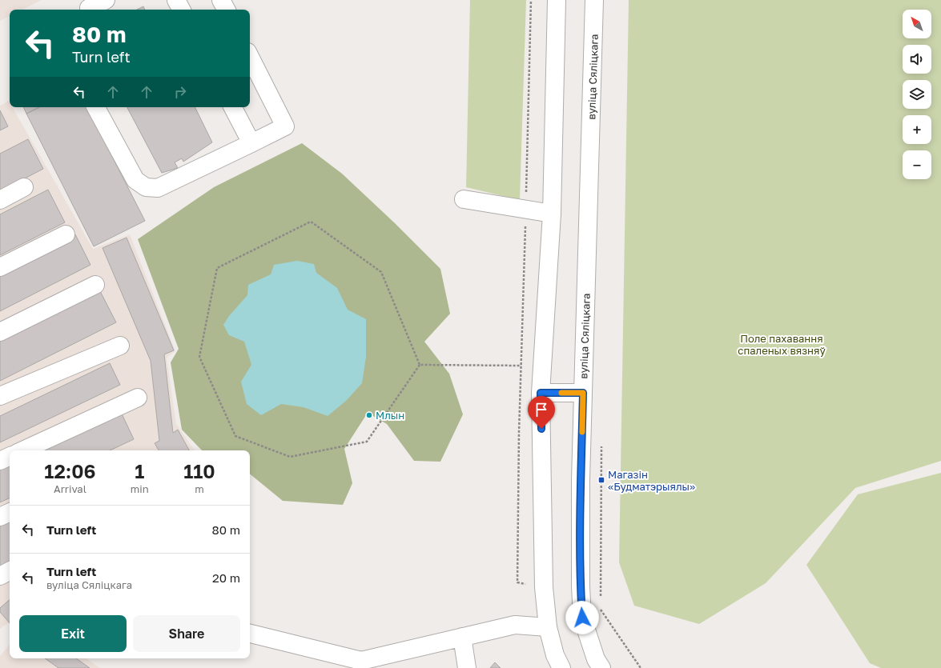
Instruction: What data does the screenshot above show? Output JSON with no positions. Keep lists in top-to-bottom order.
{
  "streets": {
    "main road": ["вуліца Сяліцкага"]
  },
  "parks": ["Поле пахавання спаленых вязняў"],
  "places": {
    "other": ["Млын"],
    "transit": ["Магазін «Будматэрыялы»"]
  },
  "north": "top left",
  "page": {
    "map_buttons": ["+", "−"],
    "turn": ["80 m", "Turn left"],
    "eta": [
      "12:06",
      "Arrival",
      "1",
      "min",
      "110",
      "m"
    ],
    "list": [
      {
        "name": "Turn left",
        "value": "80 m"
      },
      {
        "name": "Turn left",
        "note": "вуліца Сяліцкага",
        "value": "20 m"
      }
    ],
    "buttons": ["Exit", "Share"]
  }
}
